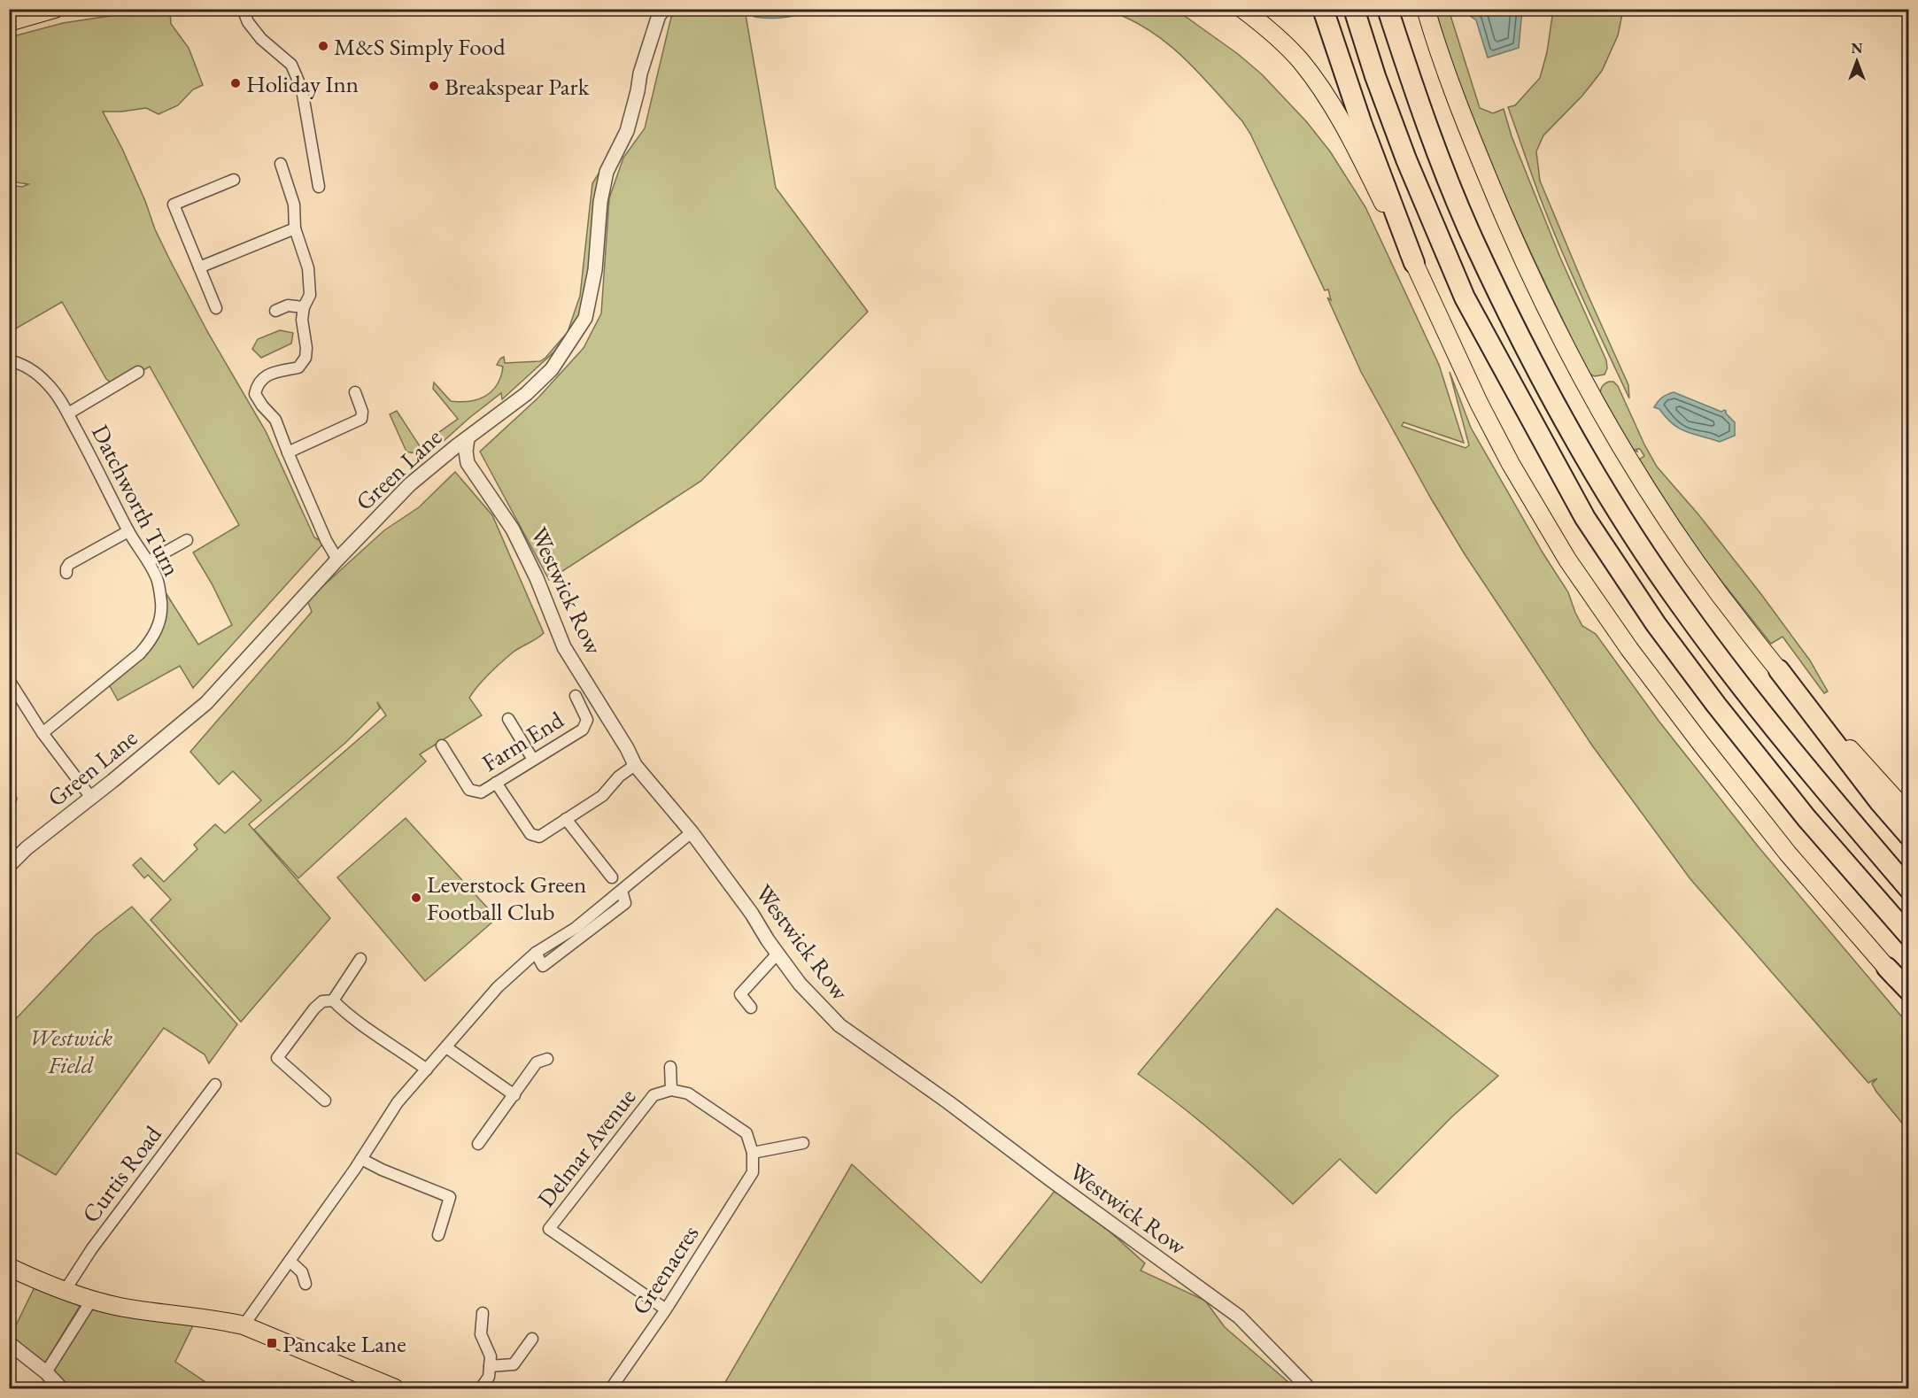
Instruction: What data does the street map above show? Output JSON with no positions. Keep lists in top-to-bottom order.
{
  "streets": {
    "street": [
      "Green Lane",
      "Datchworth Turn",
      "Westwick Row",
      "Farm End",
      "Delmar Avenue",
      "Curtis Road",
      "Greenacres"
    ]
  },
  "crossings": [
    ["Delmar Avenue", "Greenacres"]
  ],
  "parks": ["Westwick Field"],
  "places": {
    "other": [
      "M&S Simply Food",
      "Holiday Inn",
      "Breakspear Park",
      "Leverstock Green Football Club"
    ],
    "transit": ["Pancake Lane"]
  },
  "north": "top"
}
